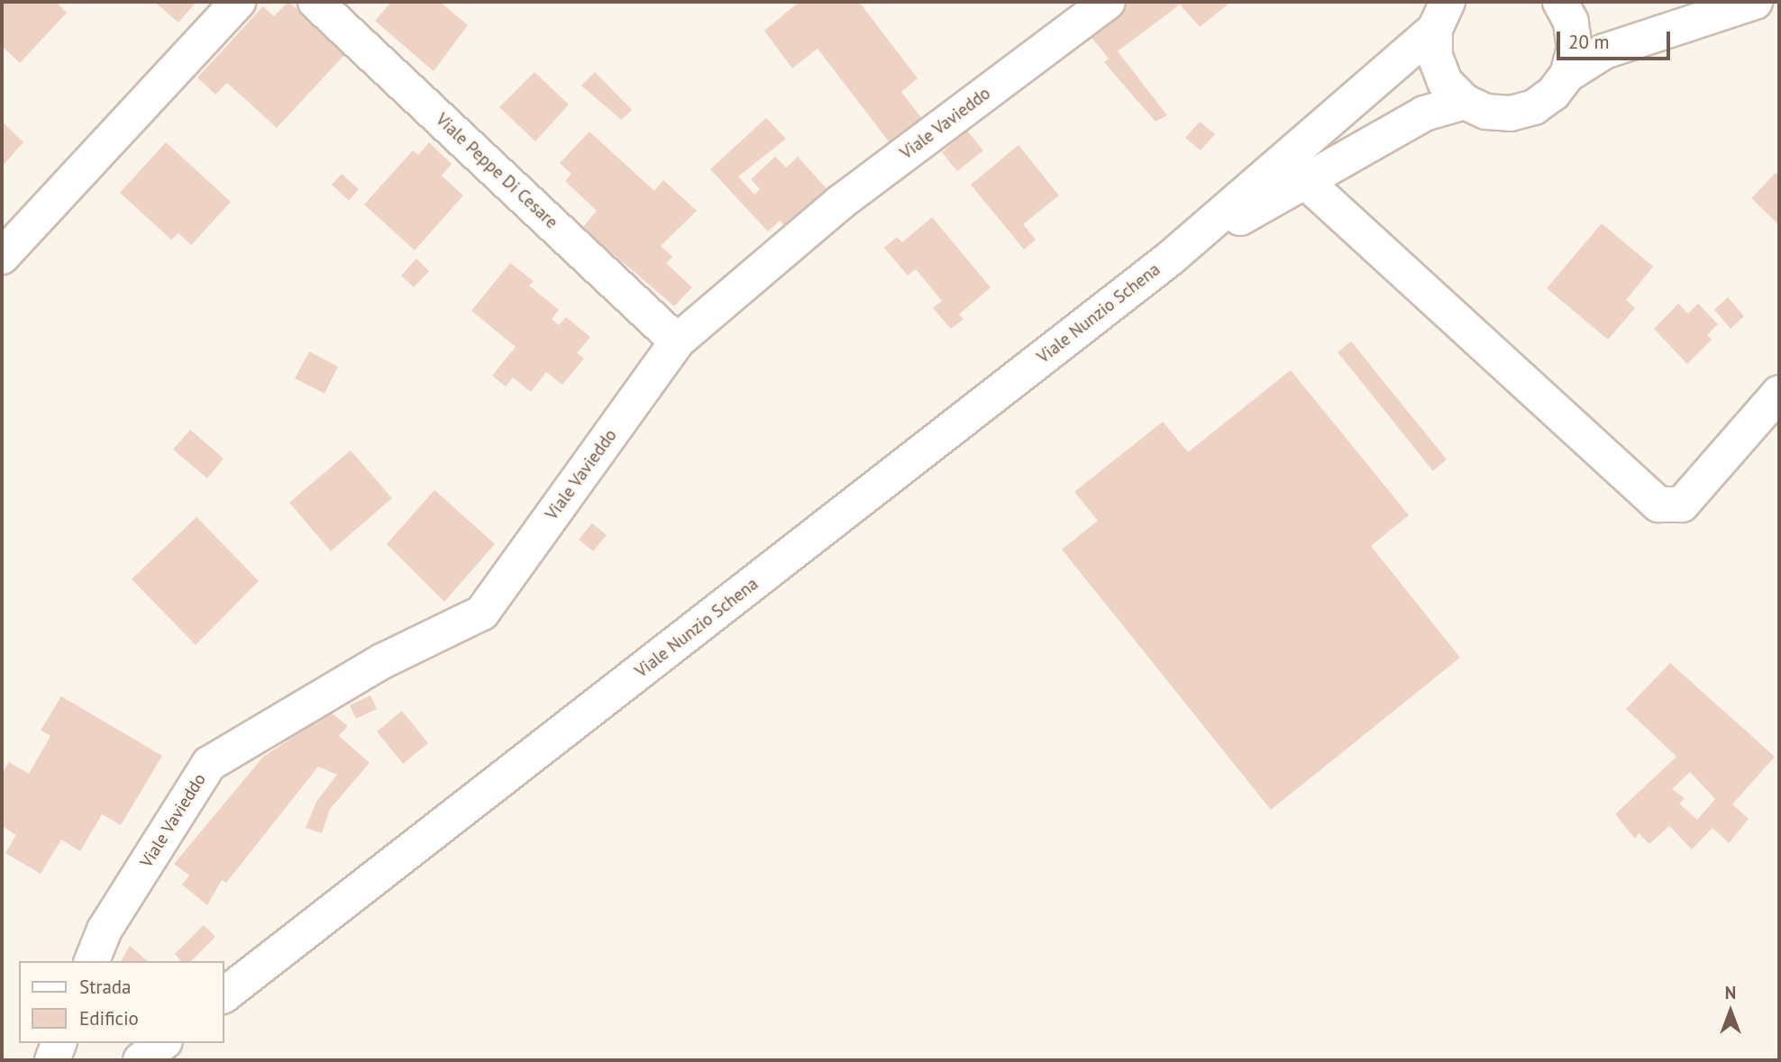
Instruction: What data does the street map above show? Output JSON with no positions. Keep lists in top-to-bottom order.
{
  "streets": {
    "street": ["Viale Vavieddo", "Viale Peppe Di Cesare", "Viale Nunzio Schena"]
  },
  "crossings": [
    ["Viale Vavieddo", "Viale Peppe Di Cesare"]
  ],
  "legend": ["Strada", "Edificio"],
  "scale_bar": "20 m",
  "north": "top"
}
